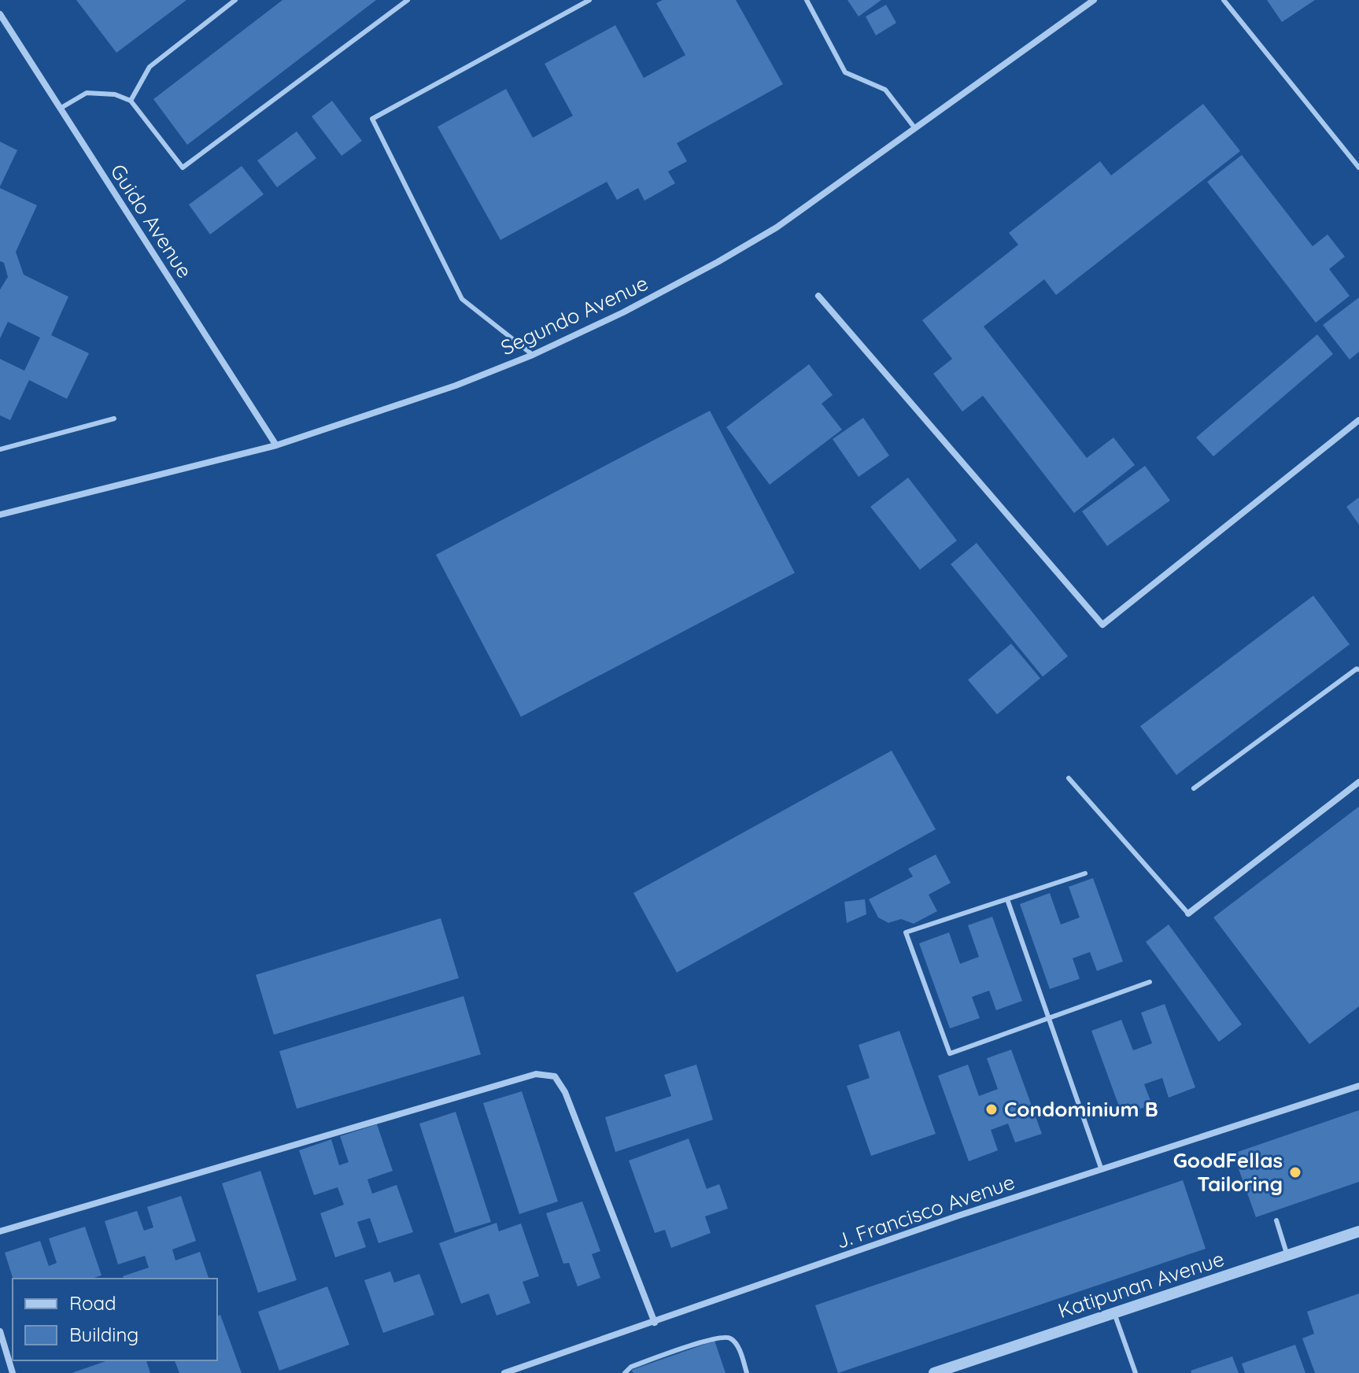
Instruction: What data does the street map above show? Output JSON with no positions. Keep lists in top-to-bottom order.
{
  "streets": {
    "street": [
      "Guido Avenue",
      "Segundo Avenue",
      "J. Francisco Avenue",
      "Katipunan Avenue"
    ]
  },
  "crossings": [
    ["Guido Avenue", "Segundo Avenue"]
  ],
  "places": ["Condominium B", "GoodFellas Tailoring"],
  "legend": ["Road", "Building"]
}
